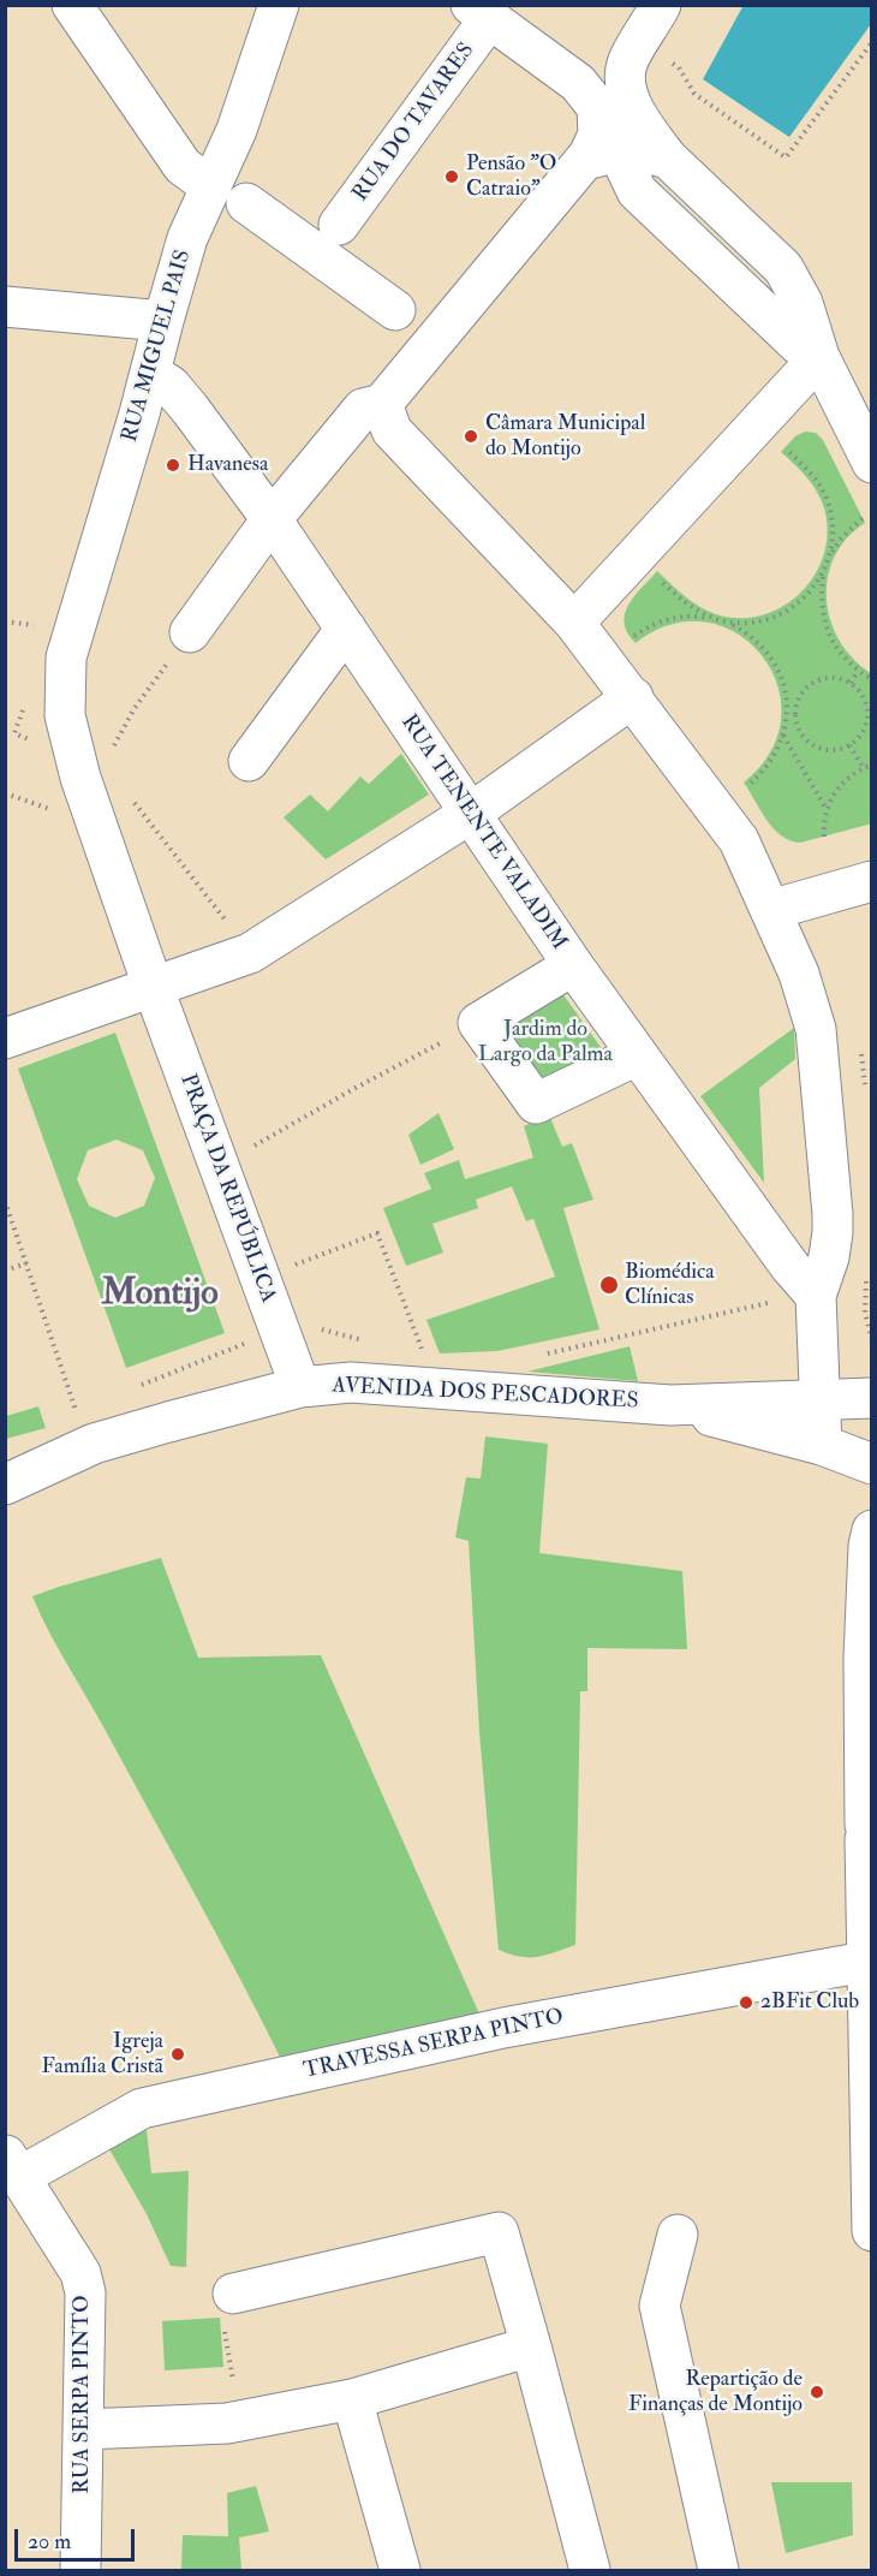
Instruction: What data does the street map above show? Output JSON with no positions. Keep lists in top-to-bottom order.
{
  "streets": {
    "street": [
      "RUA DO TAVARES",
      "RUA MIGUEL PAIS",
      "RUA TENENTE VALADIM",
      "PRAÇA DA REPÚBLICA",
      "AVENIDA DOS PESCADORES",
      "TRAVESSA SERPA PINTO",
      "RUA SERPA PINTO"
    ]
  },
  "crossings": [
    ["RUA MIGUEL PAIS", "RUA TENENTE VALADIM"],
    ["RUA MIGUEL PAIS", "PRAÇA DA REPÚBLICA"],
    ["PRAÇA DA REPÚBLICA", "AVENIDA DOS PESCADORES"],
    ["TRAVESSA SERPA PINTO", "RUA SERPA PINTO"]
  ],
  "districts": ["Montijo"],
  "parks": ["Jardim do Largo da Palma"],
  "places": [
    "Pensão \"O Catraio\"",
    "Câmara Municipal do Montijo",
    "Havanesa",
    "Biomédica Clínicas",
    "2BFit Club",
    "Igreja Família Cristã",
    "Repartição de Finanças de Montijo"
  ],
  "scale_bar": "20 m"
}
